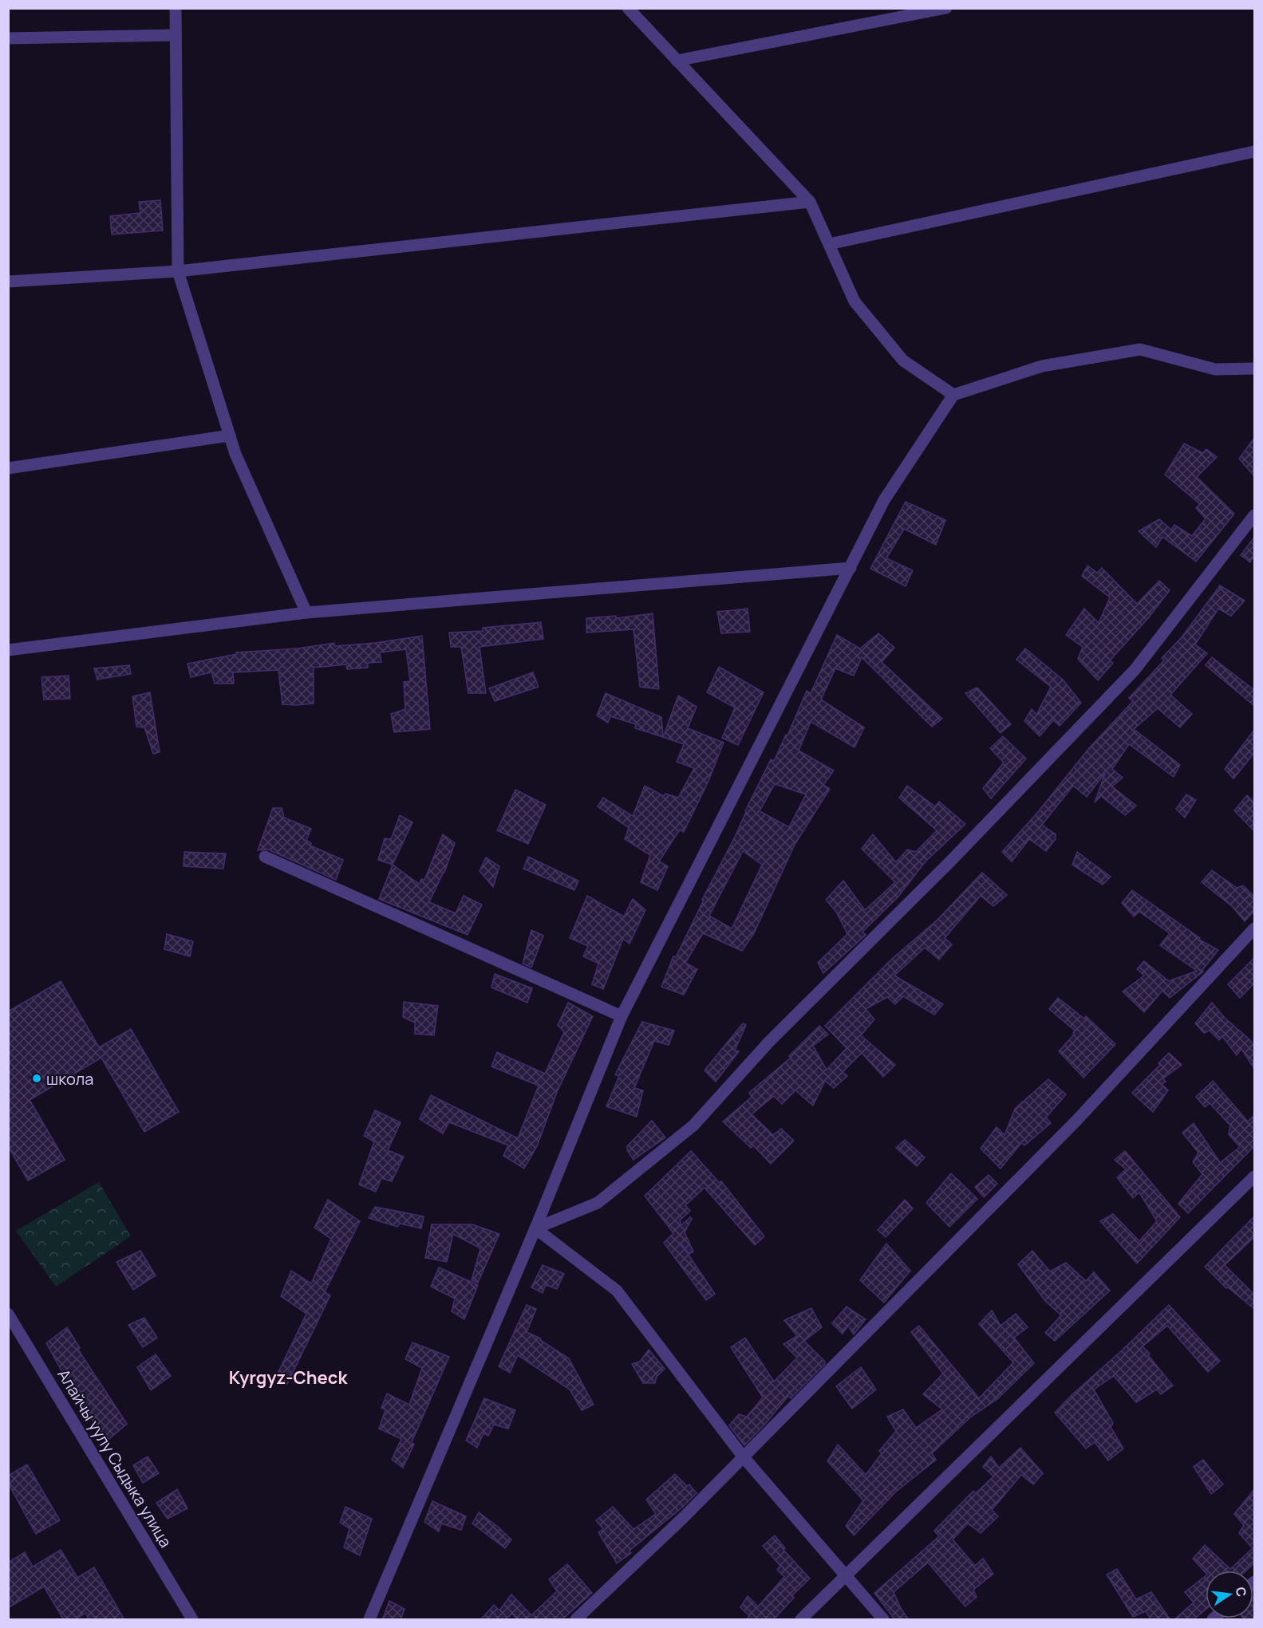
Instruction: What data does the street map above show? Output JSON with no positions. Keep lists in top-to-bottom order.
{
  "streets": {
    "street": ["Алайчы уулу Сыдыка улица"]
  },
  "districts": ["Kyrgyz-Check"],
  "places": ["школа"],
  "north": "right"
}
